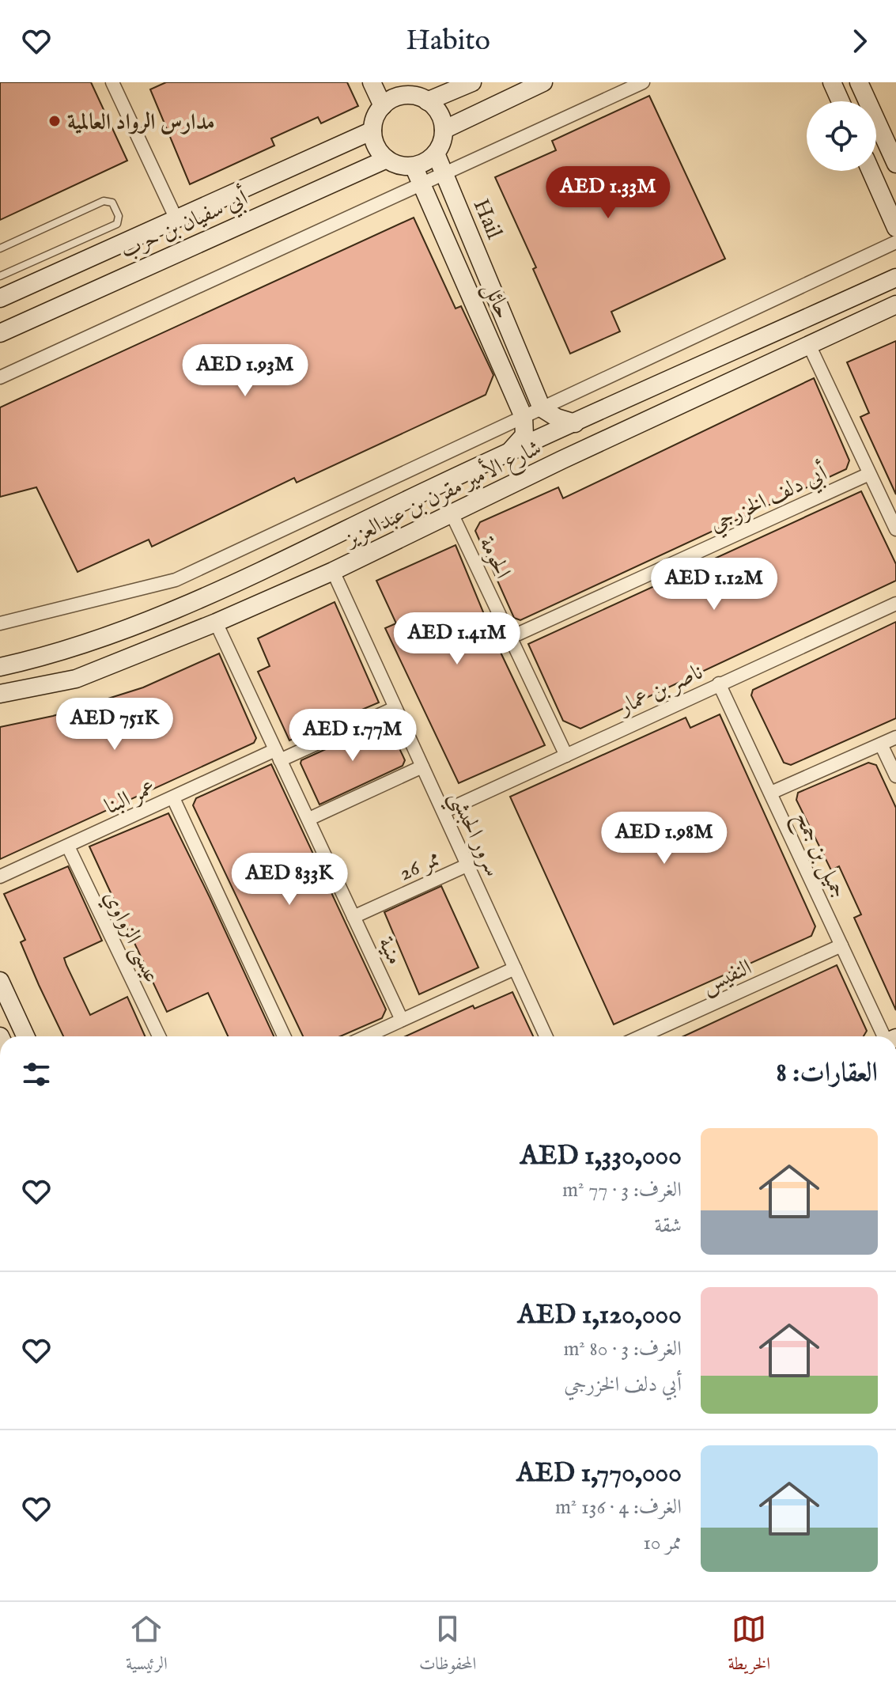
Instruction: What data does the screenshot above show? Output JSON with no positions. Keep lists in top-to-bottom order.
{
  "streets": {
    "street": [
      "Hail",
      "أبي سفيان بن حرب",
      "حائل",
      "شارع الأمير مقرن بن عبدالعزيز",
      "أبي دلف الخزرجي",
      "الحومة",
      "ناصر بن عمار",
      "عمر البنا",
      "سرور الحبشي",
      "جميل بن جمح",
      "ممر 26",
      "عيسى الزواوي",
      "منية",
      "النفيس"
    ]
  },
  "crossings": [
    ["Hail", "أبي سفيان بن حرب"],
    ["Hail", "حائل"],
    ["أبي سفيان بن حرب", "حائل"],
    ["شارع الأمير مقرن بن عبدالعزيز", "الحومة"],
    ["شارع الأمير مقرن بن عبدالعزيز", "سرور الحبشي"],
    ["شارع الأمير مقرن بن عبدالعزيز", "منية"],
    ["أبي دلف الخزرجي", "الحومة"],
    ["الحومة", "ناصر بن عمار"],
    ["ناصر بن عمار", "سرور الحبشي"],
    ["ناصر بن عمار", "جميل بن جمح"],
    ["عمر البنا", "سرور الحبشي"],
    ["عمر البنا", "عيسى الزواوي"],
    ["عمر البنا", "منية"],
    ["سرور الحبشي", "ممر 26"],
    ["جميل بن جمح", "النفيس"],
    ["ممر 26", "منية"]
  ],
  "places": ["مدارس الرواد العالمية"],
  "page": {
    "header": "Habito",
    "price": [
      "AED 1.33M",
      "AED 1.93M",
      "AED 1.12M",
      "AED 1.41M",
      "AED 751K",
      "AED 1.77M",
      "AED 1.98M",
      "AED 833K"
    ],
    "heading": "العقارات: 8",
    "list": [
      {
        "name": "AED 1,330,000",
        "note": "الغرف: 3 · 77 m² · شقة"
      },
      {
        "name": "AED 1,120,000",
        "note": "الغرف: 3 · 80 m² · أبي دلف الخزرجي"
      },
      {
        "name": "AED 1,770,000",
        "note": "الغرف: 4 · 136 m² · ممر 10"
      }
    ],
    "tabs": ["الخريطة", "المحفوظات", "الرئيسية"]
  }
}
